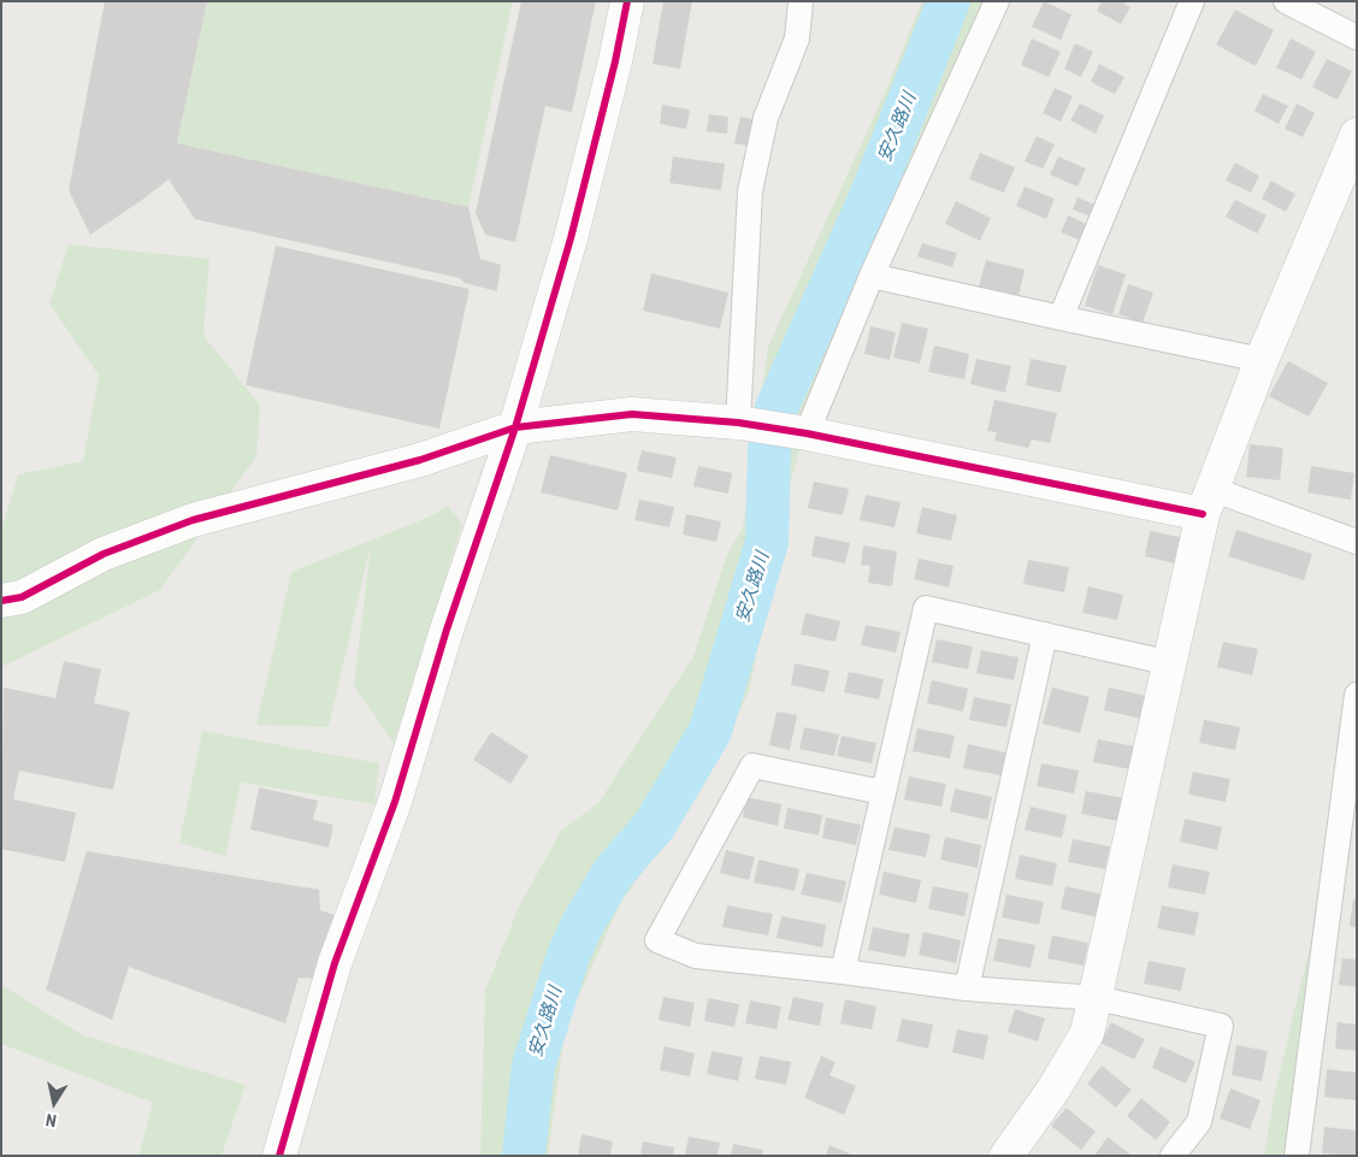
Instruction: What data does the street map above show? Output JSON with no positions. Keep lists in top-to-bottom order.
{
  "water": ["安久路川"],
  "north": "bottom"
}
